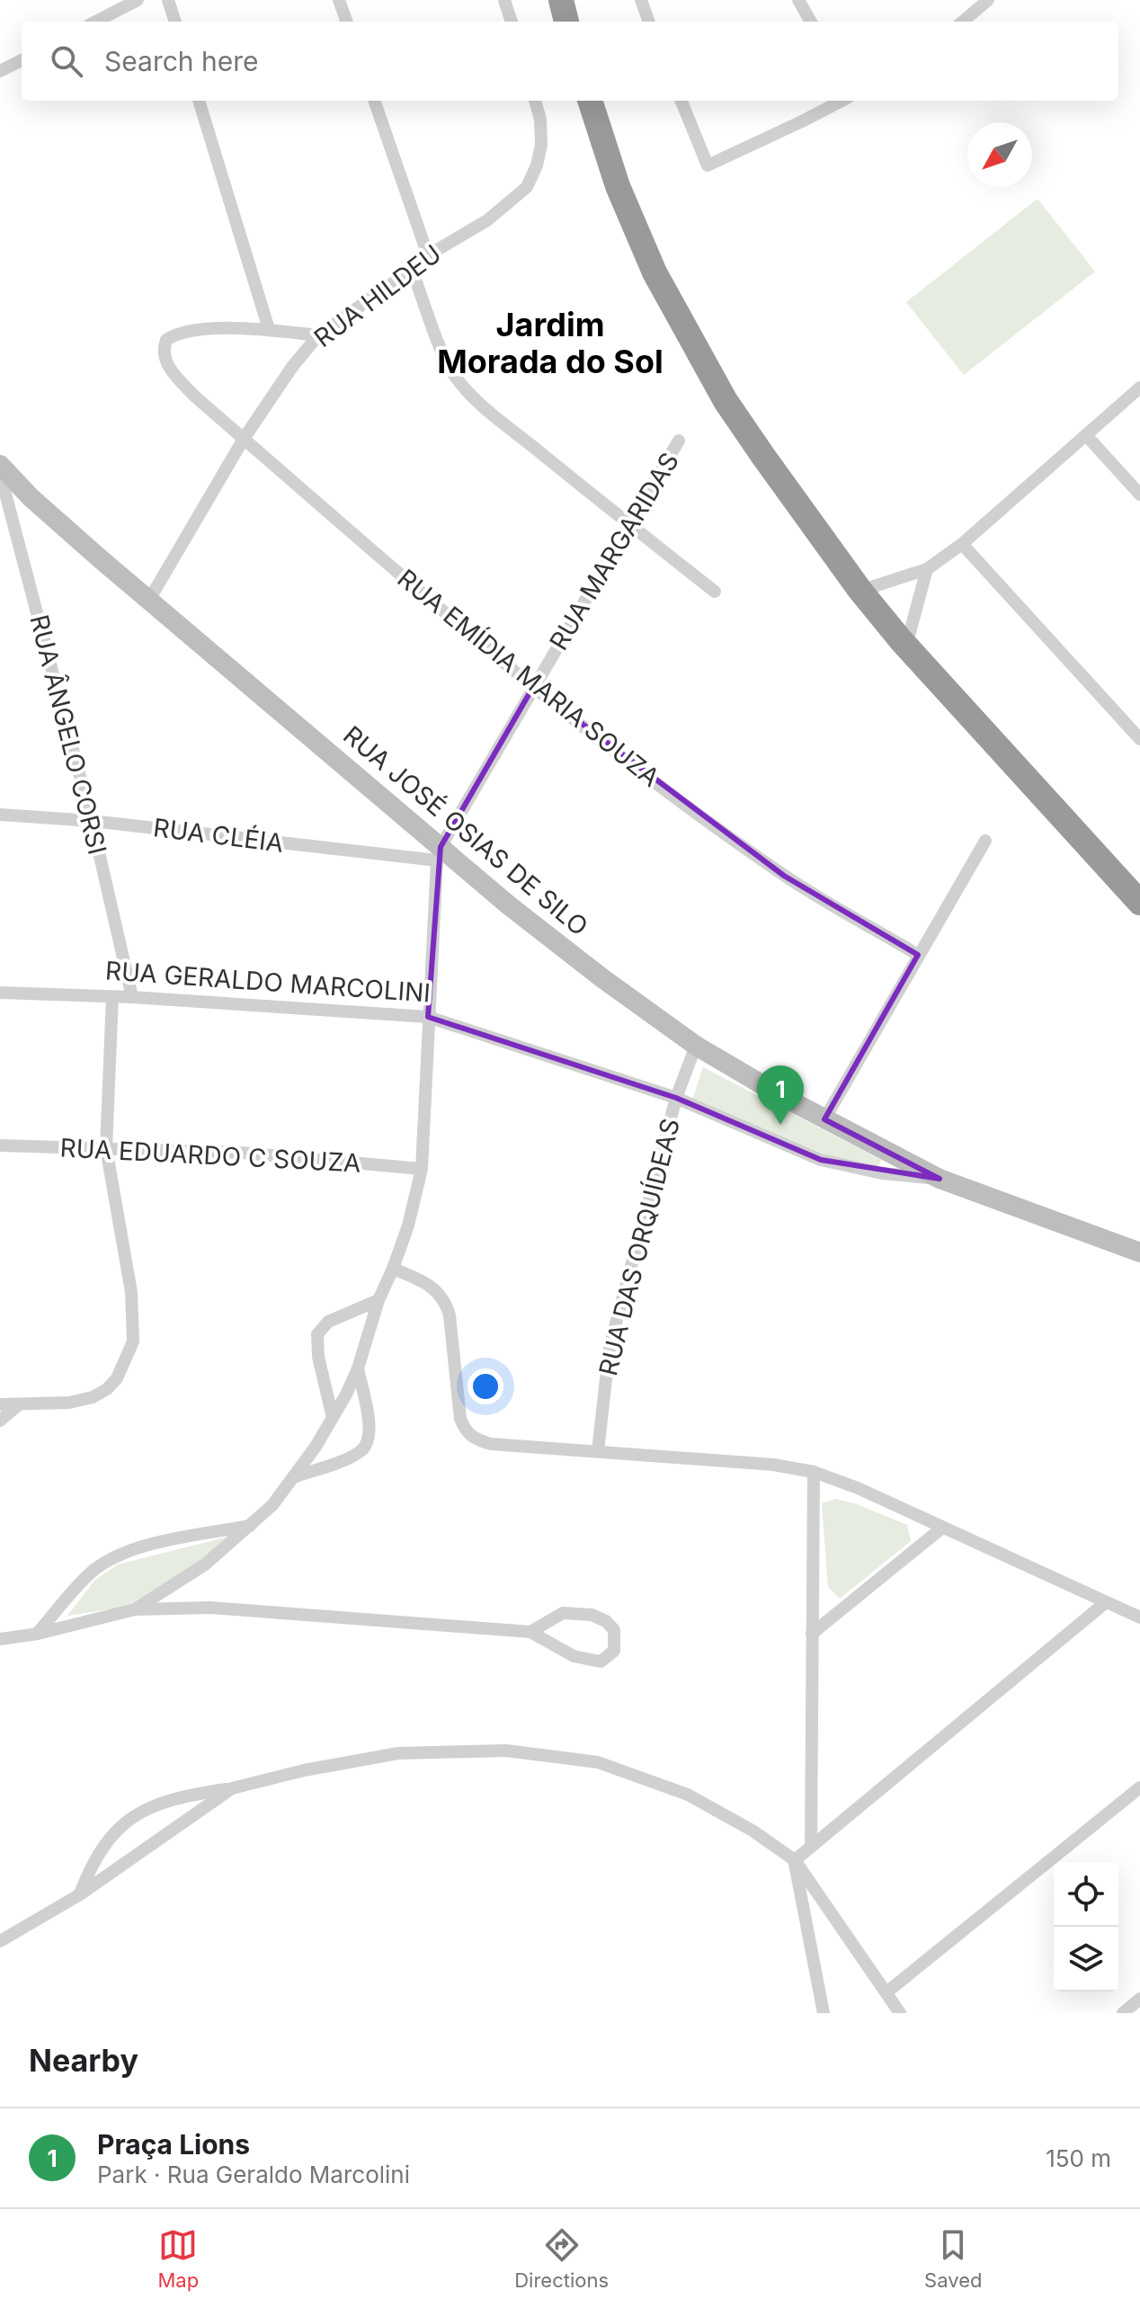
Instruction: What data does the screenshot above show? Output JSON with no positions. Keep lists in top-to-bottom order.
{
  "streets": {
    "street": [
      "RUA HILDEU",
      "RUA MARGARIDAS",
      "RUA EMÍDIA MARIA SOUZA",
      "RUA ÂNGELO CORSI",
      "RUA JOSÉ OSIAS DE SILO",
      "RUA CLÉIA",
      "RUA GERALDO MARCOLINI",
      "RUA EDUARDO C SOUZA",
      "RUA DAS ORQUÍDEAS"
    ]
  },
  "crossings": [
    ["RUA HILDEU", "RUA EMÍDIA MARIA SOUZA"],
    ["RUA HILDEU", "RUA JOSÉ OSIAS DE SILO"],
    ["RUA MARGARIDAS", "RUA EMÍDIA MARIA SOUZA"],
    ["RUA MARGARIDAS", "RUA JOSÉ OSIAS DE SILO"],
    ["RUA MARGARIDAS", "RUA CLÉIA"],
    ["RUA ÂNGELO CORSI", "RUA CLÉIA"],
    ["RUA ÂNGELO CORSI", "RUA GERALDO MARCOLINI"],
    ["RUA JOSÉ OSIAS DE SILO", "RUA CLÉIA"],
    ["RUA JOSÉ OSIAS DE SILO", "RUA GERALDO MARCOLINI"],
    ["RUA JOSÉ OSIAS DE SILO", "RUA DAS ORQUÍDEAS"],
    ["RUA GERALDO MARCOLINI", "RUA DAS ORQUÍDEAS"]
  ],
  "districts": ["Jardim Morada do Sol"],
  "north": "bottom left",
  "page": {
    "search": "Search here",
    "pins": "1",
    "heading": "Nearby",
    "list": [
      {
        "mark": "1",
        "name": "Praça Lions",
        "note": "Park · Rua Geraldo Marcolini",
        "value": "150 m"
      }
    ],
    "nav": ["Map", "Directions", "Saved"]
  }
}
